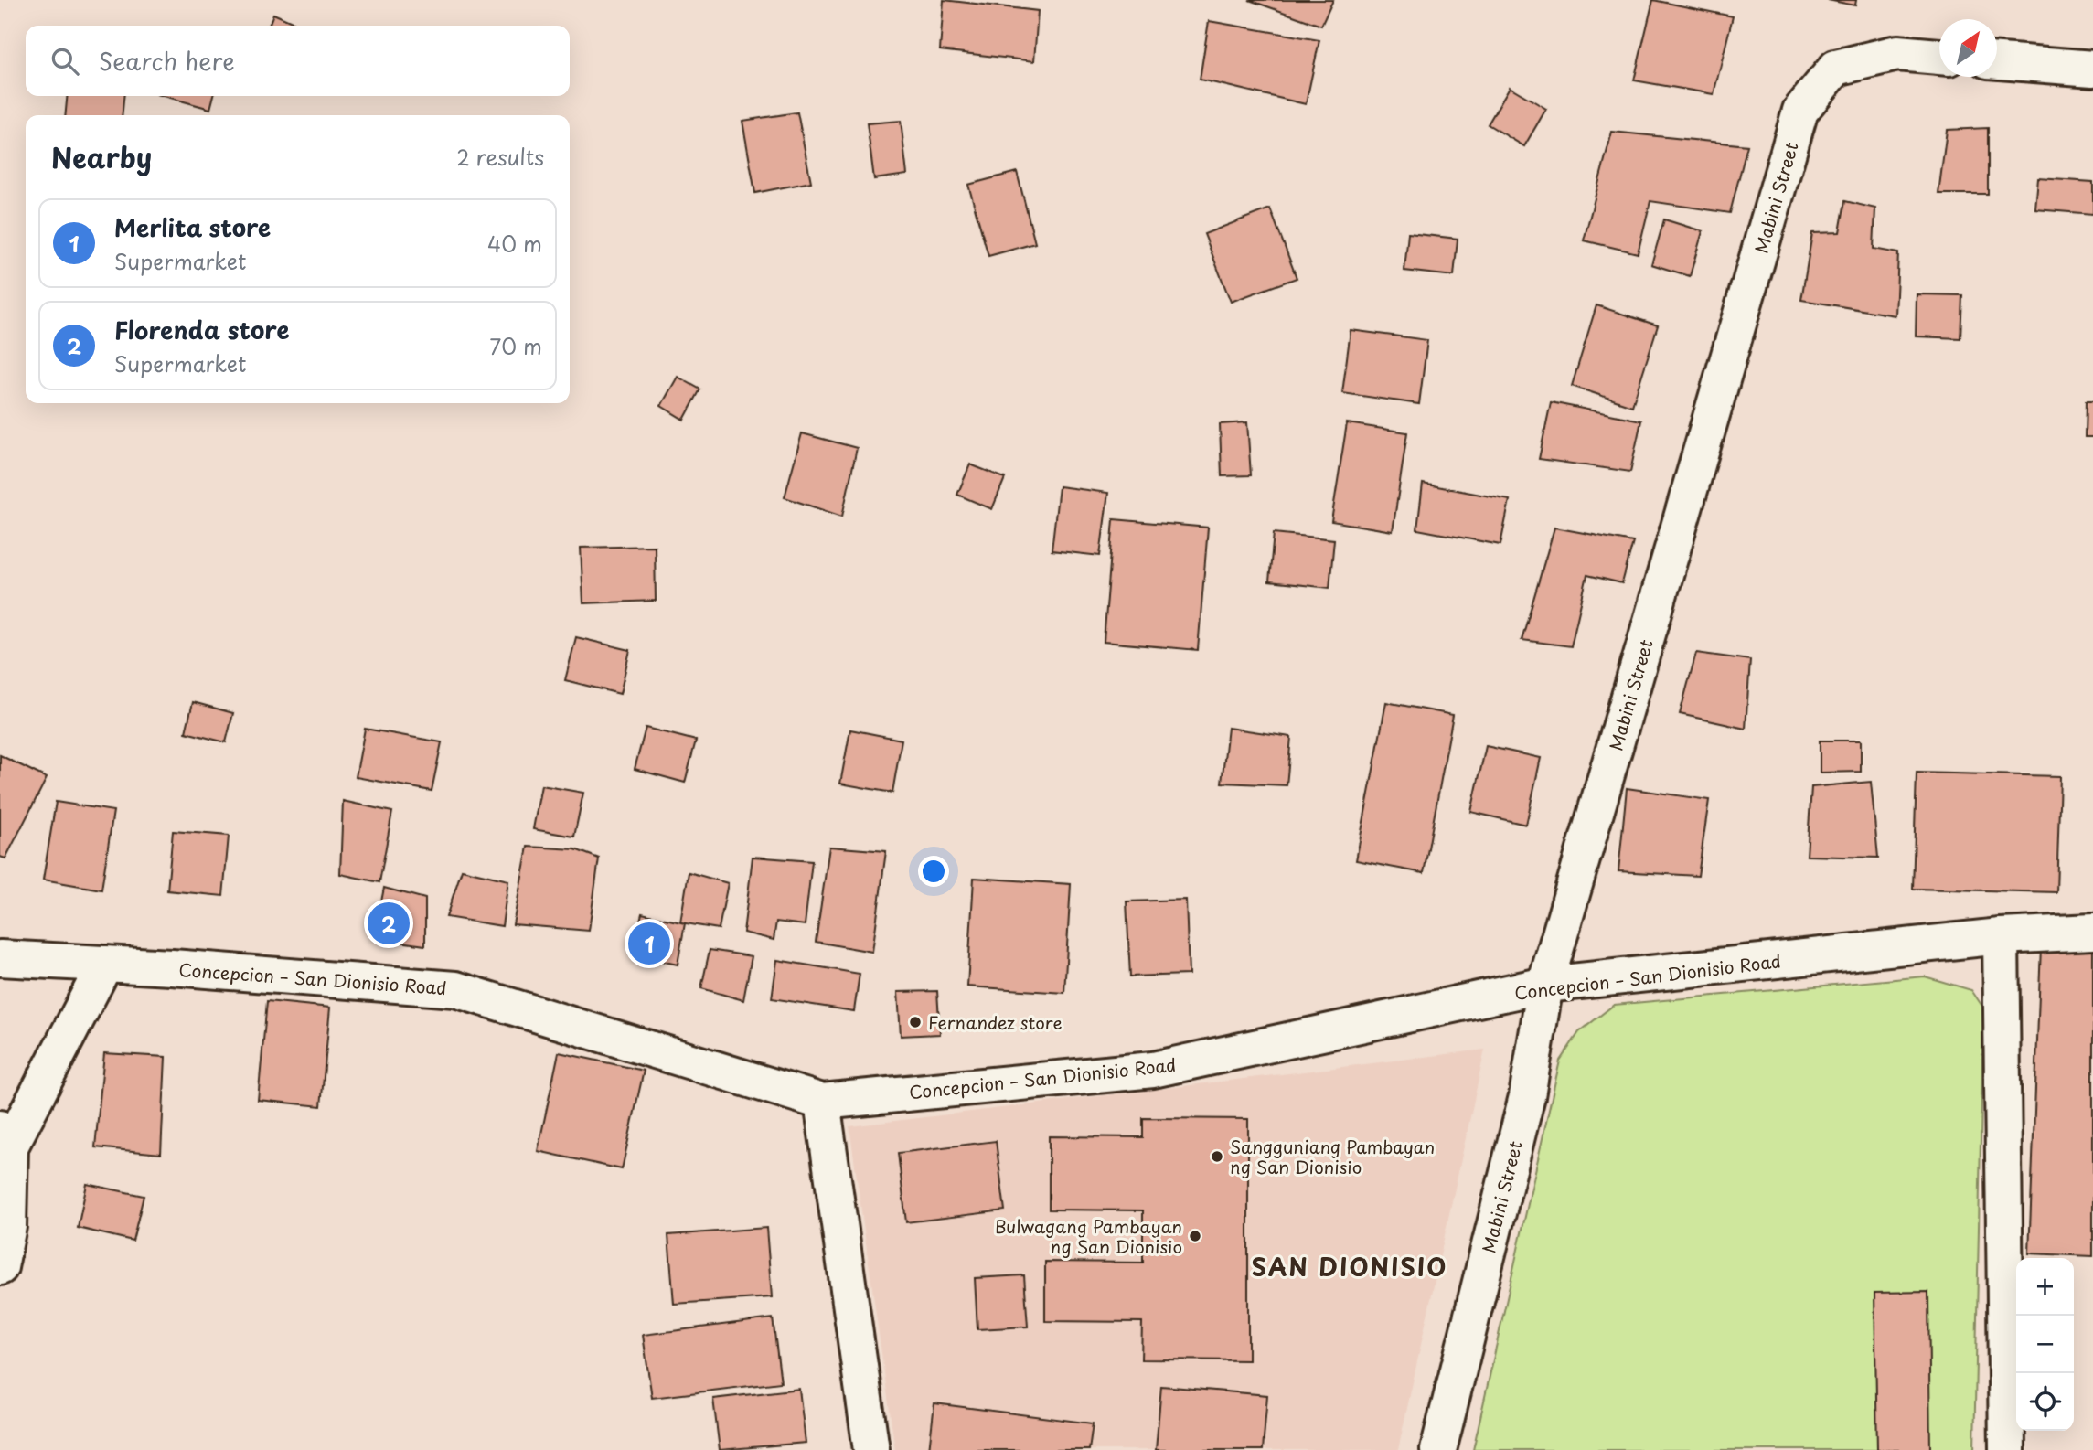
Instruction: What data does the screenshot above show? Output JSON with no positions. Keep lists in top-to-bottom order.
{
  "streets": {
    "street": ["Mabini Street", "Concepcion – San Dionisio Road"]
  },
  "crossings": [
    ["Mabini Street", "Concepcion – San Dionisio Road"]
  ],
  "districts": ["SAN DIONISIO"],
  "places": ["Fernandez store", "Sangguniang Pambayan ng San Dionisio", "Bulwagang Pambayan ng San Dionisio"],
  "north": "top right",
  "page": {
    "search": "Search here",
    "heading": ["Nearby", "2 results"],
    "list": [
      {
        "mark": "1",
        "name": "Merlita store",
        "note": "Supermarket",
        "value": "40 m"
      },
      {
        "mark": "2",
        "name": "Florenda store",
        "note": "Supermarket",
        "value": "70 m"
      }
    ],
    "pins": ["2", "1"],
    "map_buttons": ["+", "−"]
  }
}
